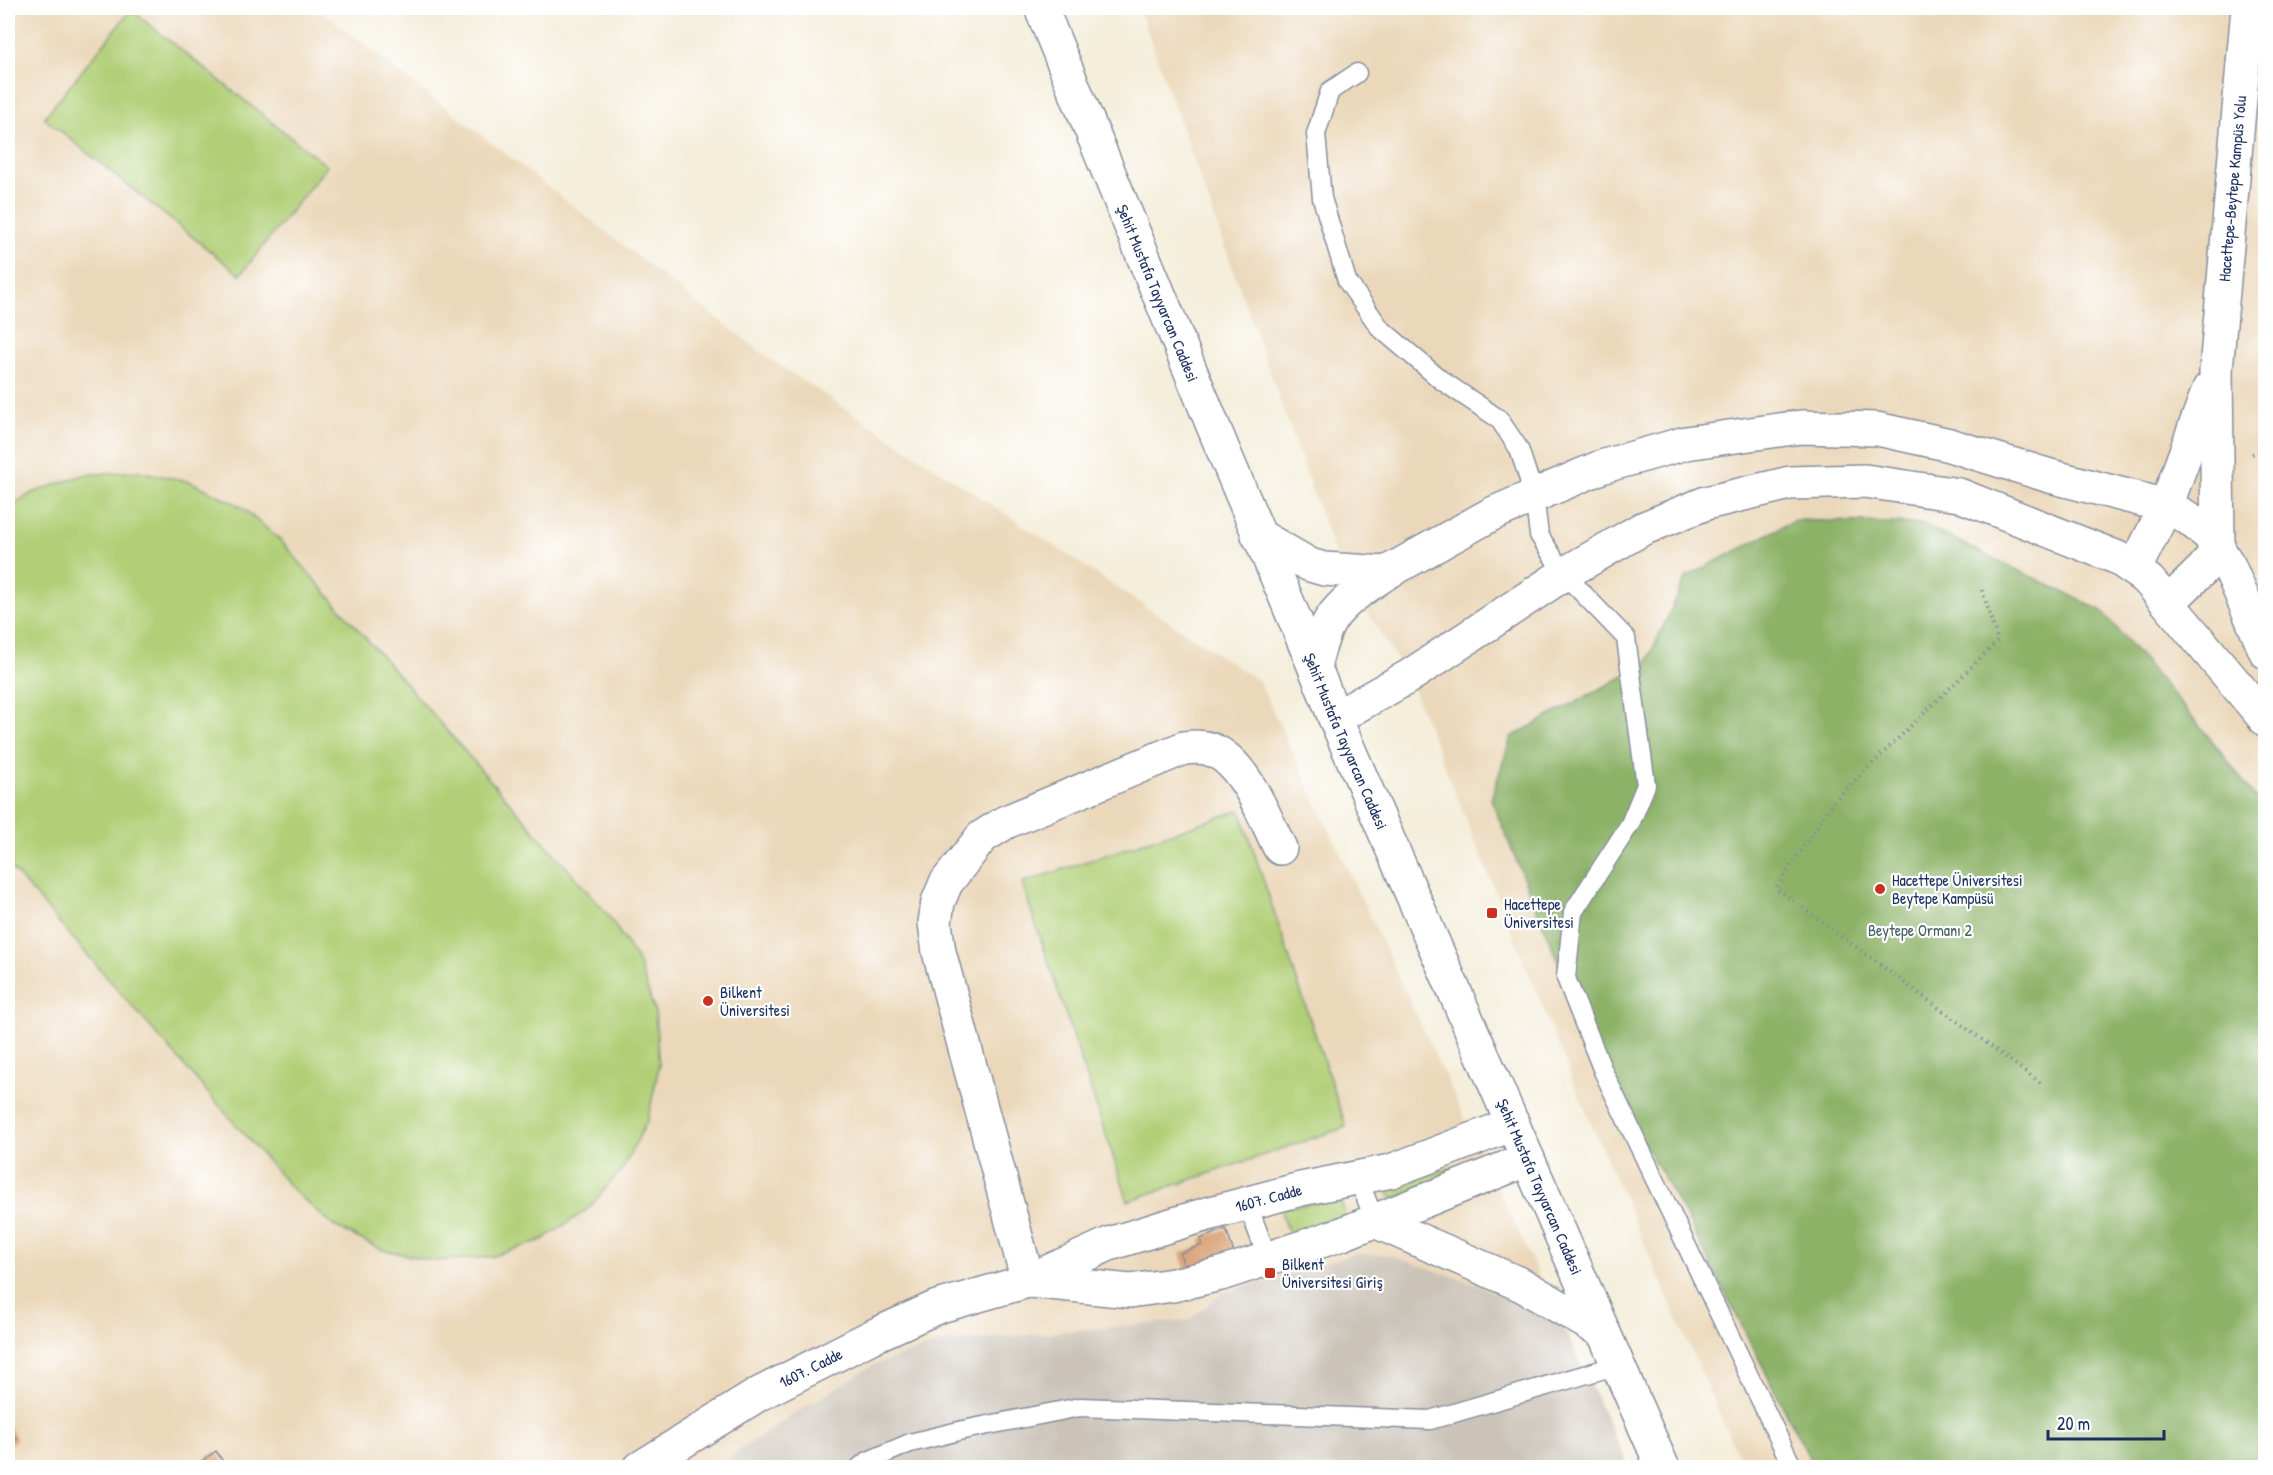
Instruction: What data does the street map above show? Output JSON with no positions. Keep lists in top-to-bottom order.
{
  "streets": {
    "street": ["Hacettepe-Beytepe Kampüs Yolu", "Şehit Mustafa Tayyarcan Caddesi", "1607. Cadde"]
  },
  "crossings": [
    ["Şehit Mustafa Tayyarcan Caddesi", "1607. Cadde"]
  ],
  "parks": ["Beytepe Ormanı 2"],
  "places": {
    "other": ["Hacettepe Üniversitesi Beytepe Kampüsü", "Bilkent Üniversitesi"],
    "transit": ["Hacettepe Üniversitesi", "Bilkent Üniversitesi Giriş"]
  },
  "scale_bar": "20 m"
}
